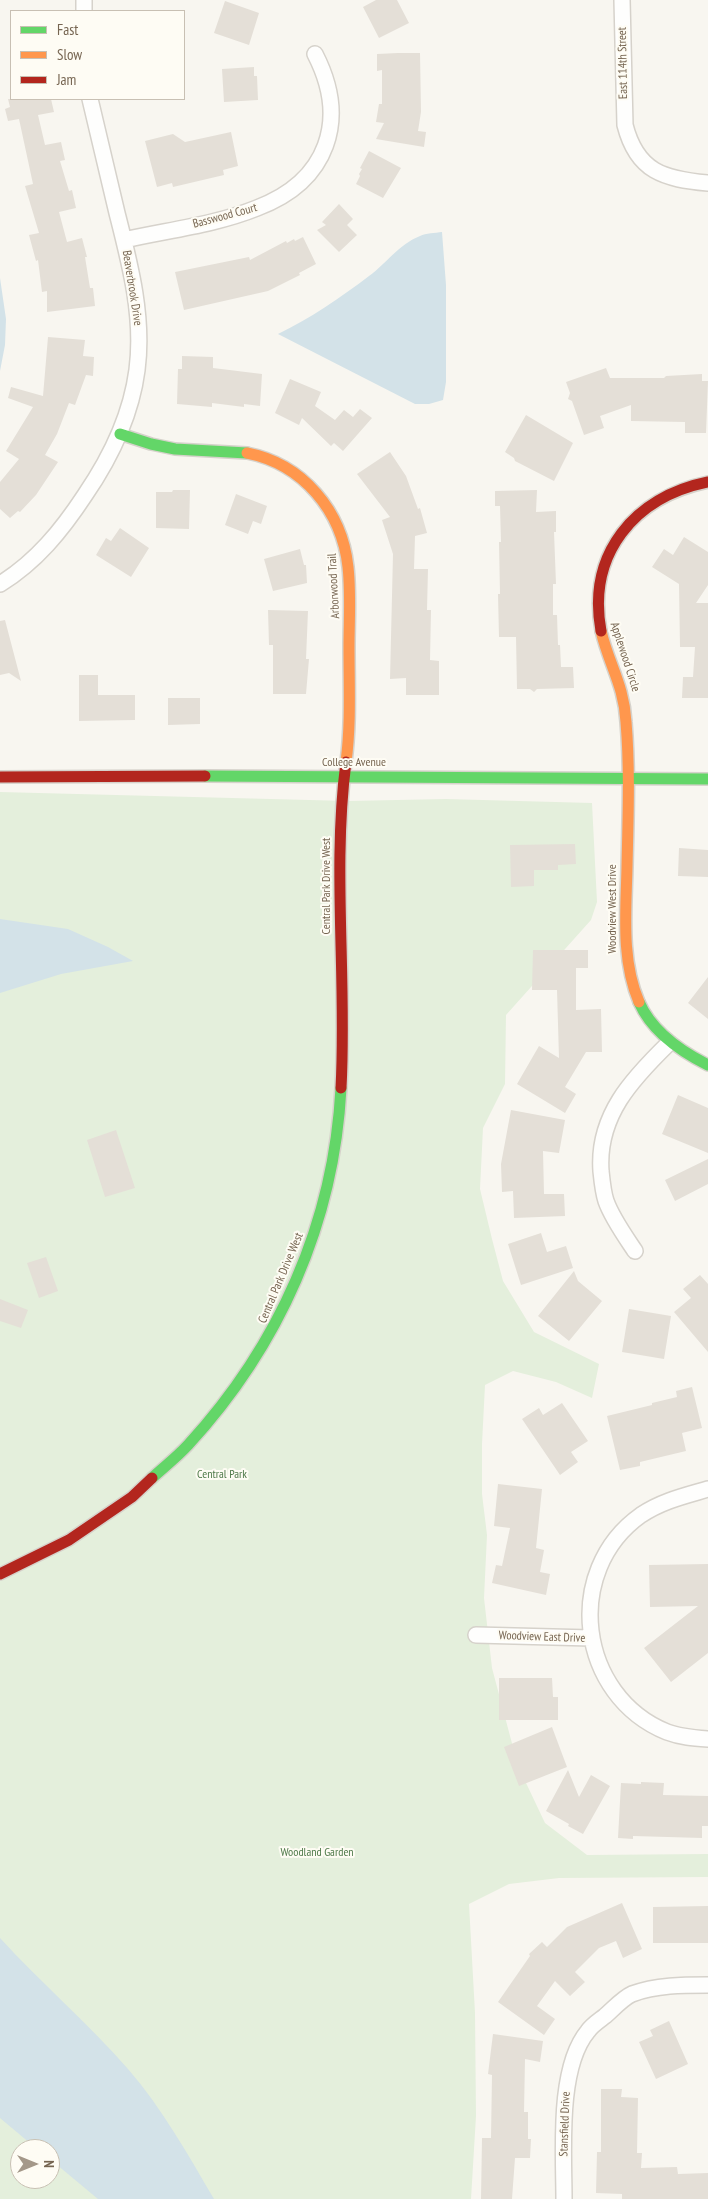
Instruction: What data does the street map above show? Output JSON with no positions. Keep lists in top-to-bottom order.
{
  "streets": {
    "street": [
      "East 114th Street",
      "Basswood Court",
      "Beaverbrook Drive",
      "Arborwood Trail",
      "Applewood Circle",
      "College Avenue",
      "Central Park Drive West",
      "Woodview West Drive",
      "Woodview East Drive",
      "Stansfield Drive"
    ]
  },
  "crossings": [
    ["Basswood Court", "Beaverbrook Drive"],
    ["Beaverbrook Drive", "Arborwood Trail"],
    ["Arborwood Trail", "College Avenue"],
    ["Arborwood Trail", "Central Park Drive West"],
    ["Applewood Circle", "College Avenue"],
    ["Applewood Circle", "Woodview West Drive"],
    ["College Avenue", "Central Park Drive West"],
    ["College Avenue", "Woodview West Drive"]
  ],
  "parks": ["Central Park", "Woodland Garden"],
  "legend": ["Fast", "Slow", "Jam"],
  "north": "right"
}
